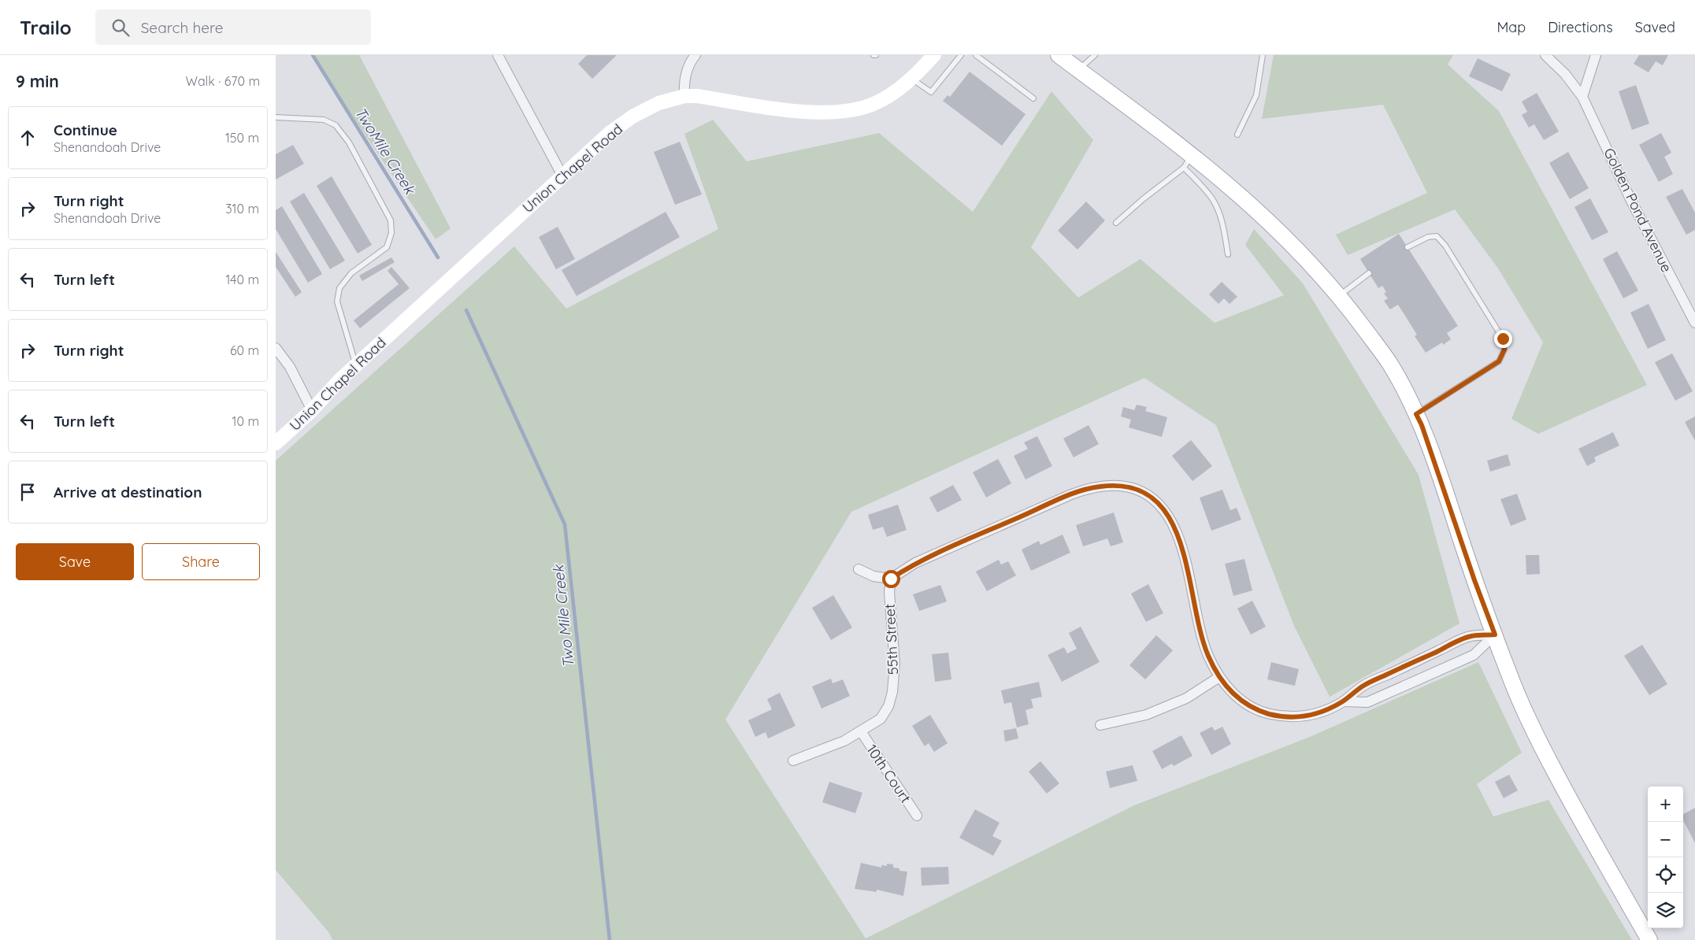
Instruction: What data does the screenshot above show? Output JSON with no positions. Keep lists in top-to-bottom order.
{
  "streets": {
    "street": [
      "Union Chapel Road",
      "Golden Pond Avenue",
      "55th Street",
      "10th Court"
    ]
  },
  "crossings": [
    ["55th Street", "10th Court"]
  ],
  "water": ["TwoMile Creek", "Two Mile Creek"],
  "page": {
    "header": "Trailo",
    "search": "Search here",
    "nav": ["Map", "Directions", "Saved"],
    "heading": ["9 min", "Walk · 670 m"],
    "list": [
      ["Continue", "Shenandoah Drive", "150 m"],
      ["Turn right", "Shenandoah Drive", "310 m"],
      ["Turn left", "140 m"],
      ["Turn right", "60 m"],
      ["Turn left", "10 m"],
      "Arrive at destination"
    ],
    "buttons": ["Save", "Share"],
    "map_buttons": ["+", "−"]
  }
}
